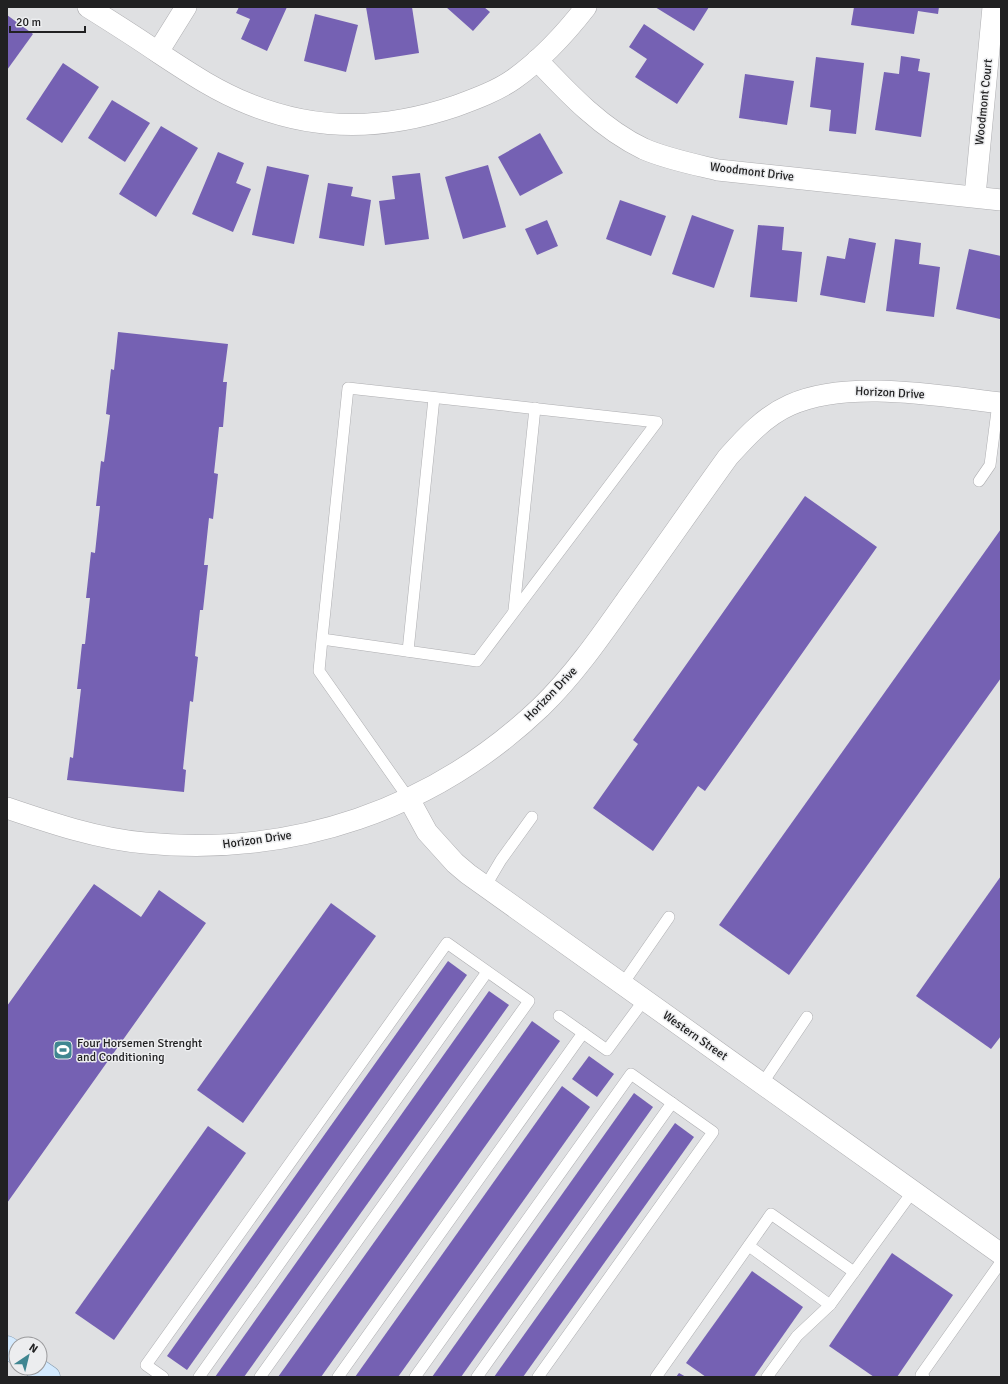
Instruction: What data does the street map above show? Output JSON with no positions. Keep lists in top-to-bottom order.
{
  "streets": {
    "street": [
      "Woodmont Court",
      "Woodmont Drive",
      "Horizon Drive",
      "Western Street"
    ]
  },
  "crossings": [
    ["Woodmont Court", "Woodmont Drive"],
    ["Horizon Drive", "Western Street"]
  ],
  "places": {
    "sports": ["Four Horsemen Strenght and Conditioning"]
  },
  "scale_bar": "20 m",
  "north": "top right"
}
